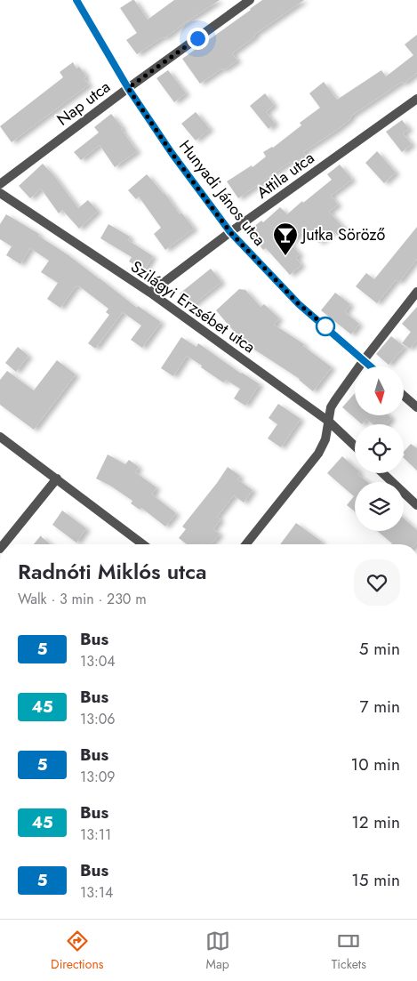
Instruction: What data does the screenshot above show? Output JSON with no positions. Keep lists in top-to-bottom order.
{
  "streets": {
    "street": [
      "Nap utca",
      "Attila utca",
      "Hunyadi János utca",
      "Szilágyi Erzsébet utca"
    ]
  },
  "crossings": [
    ["Nap utca", "Hunyadi János utca"],
    ["Attila utca", "Hunyadi János utca"],
    ["Attila utca", "Szilágyi Erzsébet utca"]
  ],
  "places": {
    "bar": ["Jutka Söröző"]
  },
  "lines": ["bus line 5"],
  "north": "bottom",
  "page": {
    "heading": ["Radnóti Miklós utca", "Walk · 3 min · 230 m"],
    "list": [
      {
        "mark": "5",
        "name": "Bus",
        "note": "13:04",
        "value": "5 min"
      },
      {
        "mark": "45",
        "name": "Bus",
        "note": "13:06",
        "value": "7 min"
      },
      {
        "mark": "5",
        "name": "Bus",
        "note": "13:09",
        "value": "10 min"
      },
      {
        "mark": "45",
        "name": "Bus",
        "note": "13:11",
        "value": "12 min"
      },
      {
        "mark": "5",
        "name": "Bus",
        "note": "13:14",
        "value": "15 min"
      }
    ],
    "tabs": ["Directions", "Map", "Tickets"]
  }
}
